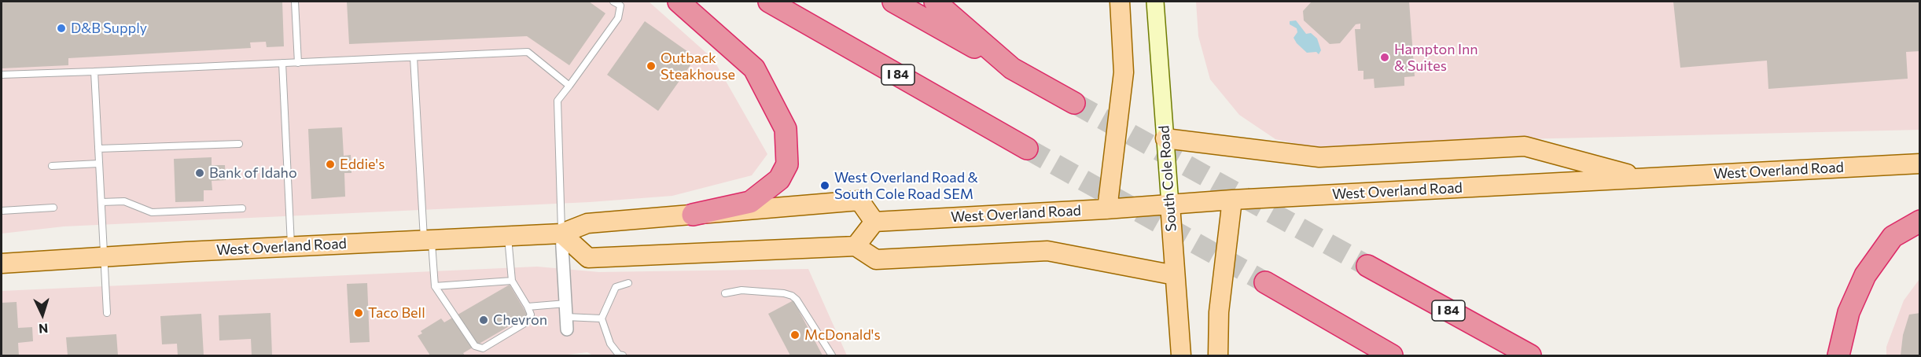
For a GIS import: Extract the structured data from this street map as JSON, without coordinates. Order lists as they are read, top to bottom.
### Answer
{
  "streets": {
    "highway": ["I 84"],
    "main road": ["West Overland Road", "South Cole Road"]
  },
  "crossings": [
    ["West Overland Road", "South Cole Road"]
  ],
  "places": [
    "D&B Supply",
    "Hampton Inn & Suites",
    "Outback Steakhouse",
    "Eddie's",
    "Bank of Idaho",
    "West Overland Road & South Cole Road SEM",
    "Taco Bell",
    "Chevron",
    "McDonald's"
  ],
  "north": "bottom"
}
